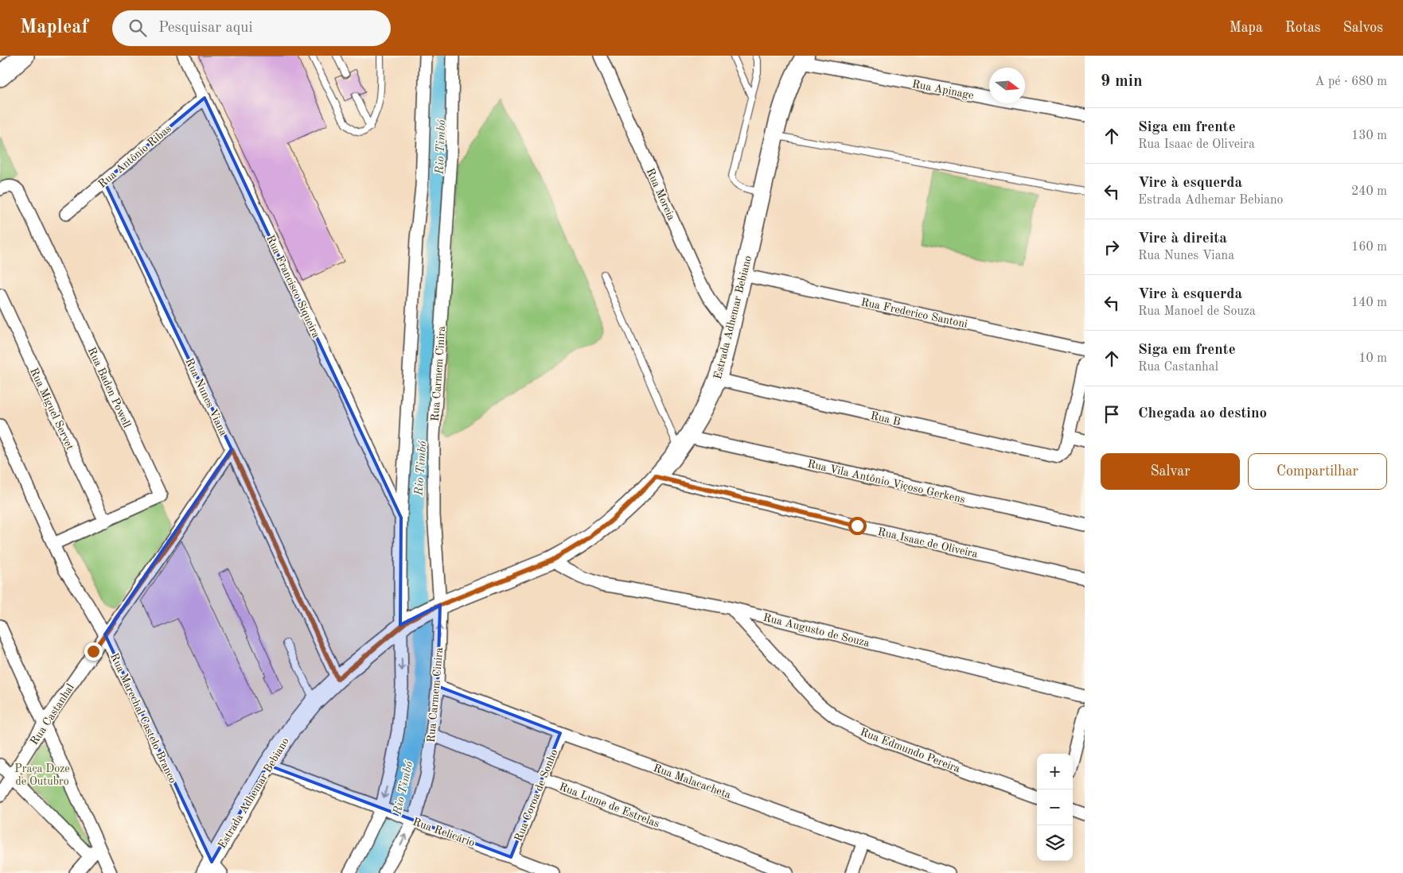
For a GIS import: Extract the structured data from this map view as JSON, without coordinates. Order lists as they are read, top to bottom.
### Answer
{
  "streets": {
    "main road": ["Estrada Adhemar Bebiano"],
    "street": [
      "Rua Apinage",
      "Rua Antônio Ribas",
      "Rua Moreia",
      "Rua Francisco Siqueira",
      "Rua Frederico Santoni",
      "Rua Carmem Cinira",
      "Rua Baden Powell",
      "Rua Nunes Viana",
      "Rua Miguel Servet",
      "Rua B",
      "Rua Vila Antônio Viçoso Gerkens",
      "Rua Isaac de Oliveira",
      "Rua Augusto de Souza",
      "Rua Castanhal",
      "Rua Marechal Castelo Branco",
      "Rua Edmundo Pereira",
      "Rua Malacacheta",
      "Rua Coroa de Sonho",
      "Rua Lume de Estrelas",
      "Rua Relicário"
    ]
  },
  "crossings": [
    ["Rua Apinage", "Estrada Adhemar Bebiano"],
    ["Rua Antônio Ribas", "Rua Francisco Siqueira"],
    ["Rua Antônio Ribas", "Rua Nunes Viana"],
    ["Rua Moreia", "Estrada Adhemar Bebiano"],
    ["Rua Frederico Santoni", "Estrada Adhemar Bebiano"],
    ["Estrada Adhemar Bebiano", "Rua Carmem Cinira"],
    ["Estrada Adhemar Bebiano", "Rua Nunes Viana"],
    ["Estrada Adhemar Bebiano", "Rua B"],
    ["Estrada Adhemar Bebiano", "Rua Vila Antônio Viçoso Gerkens"],
    ["Estrada Adhemar Bebiano", "Rua Isaac de Oliveira"],
    ["Estrada Adhemar Bebiano", "Rua Augusto de Souza"],
    ["Estrada Adhemar Bebiano", "Rua Marechal Castelo Branco"],
    ["Estrada Adhemar Bebiano", "Rua Relicário"],
    ["Rua Carmem Cinira", "Rua Malacacheta"],
    ["Rua Carmem Cinira", "Rua Lume de Estrelas"],
    ["Rua Carmem Cinira", "Rua Relicário"],
    ["Rua Baden Powell", "Rua Miguel Servet"],
    ["Rua Baden Powell", "Rua Marechal Castelo Branco"],
    ["Rua Nunes Viana", "Rua Castanhal"],
    ["Rua Augusto de Souza", "Rua Edmundo Pereira"],
    ["Rua Castanhal", "Rua Marechal Castelo Branco"],
    ["Rua Malacacheta", "Rua Coroa de Sonho"],
    ["Rua Coroa de Sonho", "Rua Lume de Estrelas"],
    ["Rua Coroa de Sonho", "Rua Relicário"]
  ],
  "water": ["Rio Timbó"],
  "parks": ["Praça Doze de Outubro"],
  "north": "right",
  "page": {
    "header": "Mapleaf",
    "search": "Pesquisar aqui",
    "nav": ["Mapa", "Rotas", "Salvos"],
    "heading": ["9 min", "A pé · 680 m"],
    "list": [
      ["Siga em frente", "Rua Isaac de Oliveira", "130 m"],
      ["Vire à esquerda", "Estrada Adhemar Bebiano", "240 m"],
      ["Vire à direita", "Rua Nunes Viana", "160 m"],
      ["Vire à esquerda", "Rua Manoel de Souza", "140 m"],
      ["Siga em frente", "Rua Castanhal", "10 m"],
      "Chegada ao destino"
    ],
    "buttons": ["Salvar", "Compartilhar"],
    "map_buttons": ["+", "−"]
  }
}
